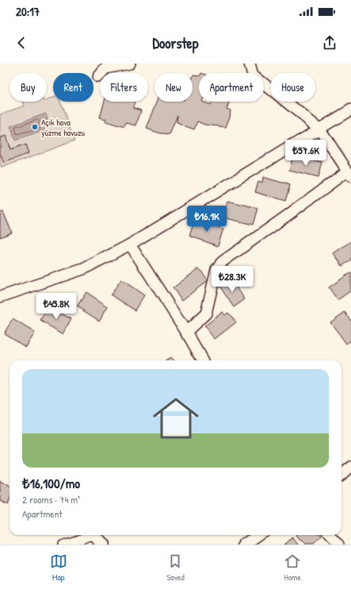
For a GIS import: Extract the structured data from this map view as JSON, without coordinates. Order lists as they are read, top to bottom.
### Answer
{
  "places": ["Açık hava yüzme havuzu"],
  "page": {
    "status": "20:17",
    "header": "Doorstep",
    "chip": [
      "Buy",
      "Rent",
      "Filters",
      "New",
      "Apartment",
      "House"
    ],
    "price": [
      "₺57.6K",
      "₺16.1K",
      "₺28.3K",
      "₺45.8K"
    ],
    "list": [
      {
        "name": "₺16,100/mo",
        "note": "2 rooms · 74 m² · Apartment"
      }
    ],
    "tabs": ["Map", "Saved", "Home"]
  }
}
